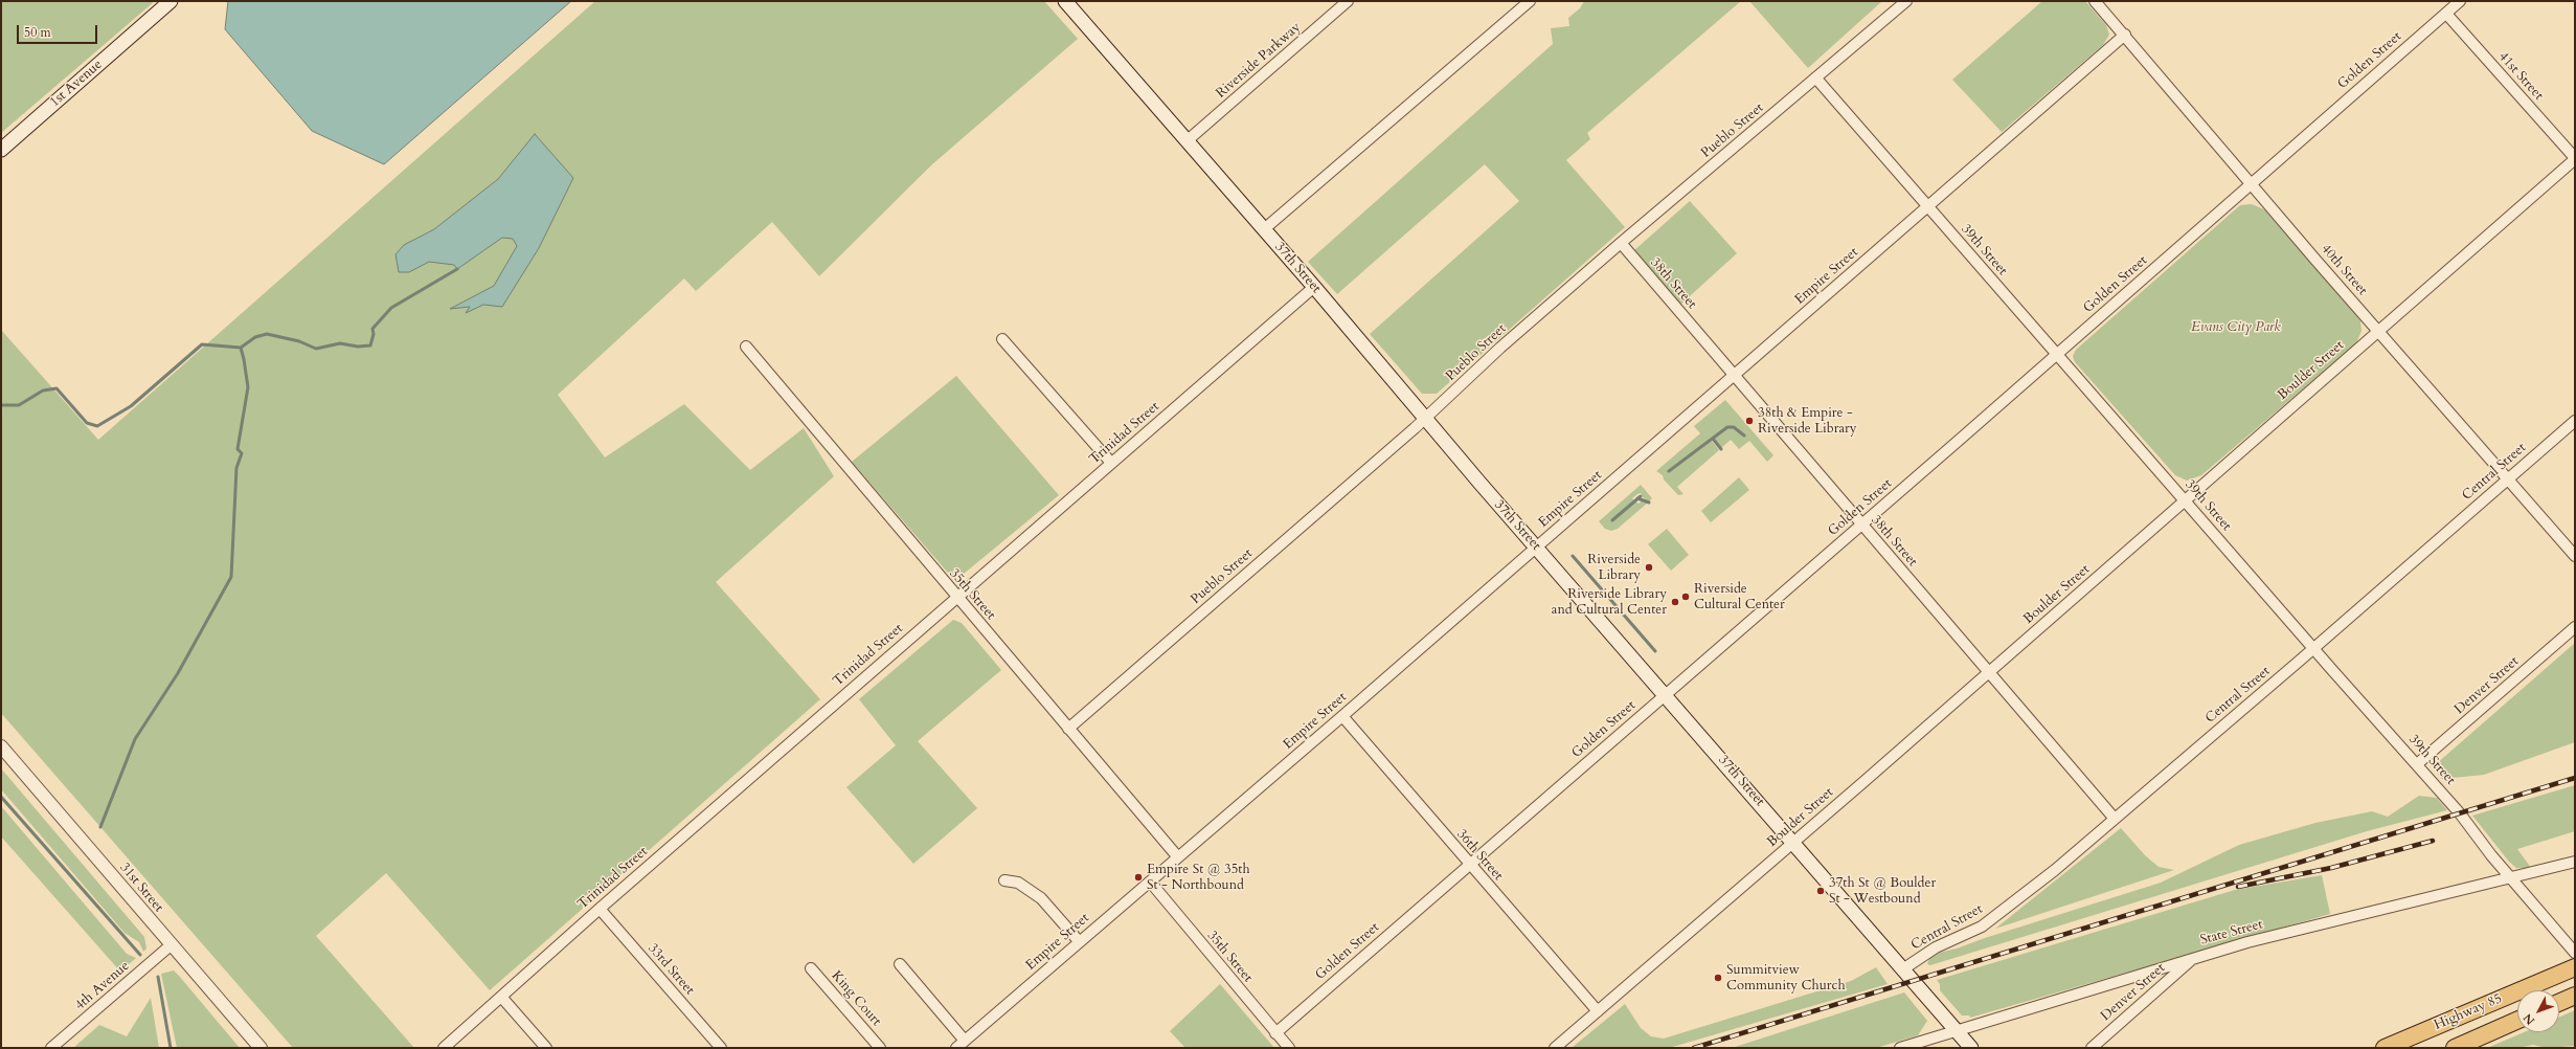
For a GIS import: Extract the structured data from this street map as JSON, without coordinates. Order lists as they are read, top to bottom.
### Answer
{
  "streets": {
    "highway": ["Highway 85"],
    "main road": ["1st Avenue", "37th Street"],
    "street": [
      "Riverside Parkway",
      "Golden Street",
      "41st Street",
      "Pueblo Street",
      "39th Street",
      "40th Street",
      "Empire Street",
      "38th Street",
      "Boulder Street",
      "Trinidad Street",
      "Central Street",
      "35th Street",
      "Denver Street",
      "36th Street",
      "31st Street",
      "State Street",
      "33rd Street",
      "4th Avenue",
      "King Court"
    ]
  },
  "crossings": [
    ["Riverside Parkway", "37th Street"],
    ["Golden Street", "41st Street"],
    ["Golden Street", "39th Street"],
    ["Golden Street", "37th Street"],
    ["Golden Street", "40th Street"],
    ["Golden Street", "38th Street"],
    ["Golden Street", "35th Street"],
    ["Golden Street", "36th Street"],
    ["41st Street", "Boulder Street"],
    ["Pueblo Street", "39th Street"],
    ["Pueblo Street", "37th Street"],
    ["Pueblo Street", "38th Street"],
    ["Pueblo Street", "35th Street"],
    ["39th Street", "Empire Street"],
    ["39th Street", "Boulder Street"],
    ["39th Street", "Central Street"],
    ["39th Street", "Denver Street"],
    ["39th Street", "State Street"],
    ["37th Street", "Empire Street"],
    ["37th Street", "Boulder Street"],
    ["37th Street", "Trinidad Street"],
    ["37th Street", "Central Street"],
    ["37th Street", "State Street"],
    ["40th Street", "Empire Street"],
    ["40th Street", "Boulder Street"],
    ["40th Street", "Central Street"],
    ["Empire Street", "38th Street"],
    ["Empire Street", "35th Street"],
    ["Empire Street", "36th Street"],
    ["38th Street", "Boulder Street"],
    ["38th Street", "Central Street"],
    ["Boulder Street", "36th Street"],
    ["Trinidad Street", "35th Street"],
    ["Trinidad Street", "33rd Street"],
    ["Denver Street", "State Street"],
    ["31st Street", "4th Avenue"]
  ],
  "parks": ["Evans City Park"],
  "places": [
    "38th & Empire - Riverside Library",
    "Riverside Library",
    "Riverside Cultural Center",
    "Riverside Library and Cultural Center",
    "Empire St @ 35th St - Northbound",
    "37th St @ Boulder St - Westbound",
    "Summitview Community Church"
  ],
  "scale_bar": "50 m",
  "north": "bottom left"
}
